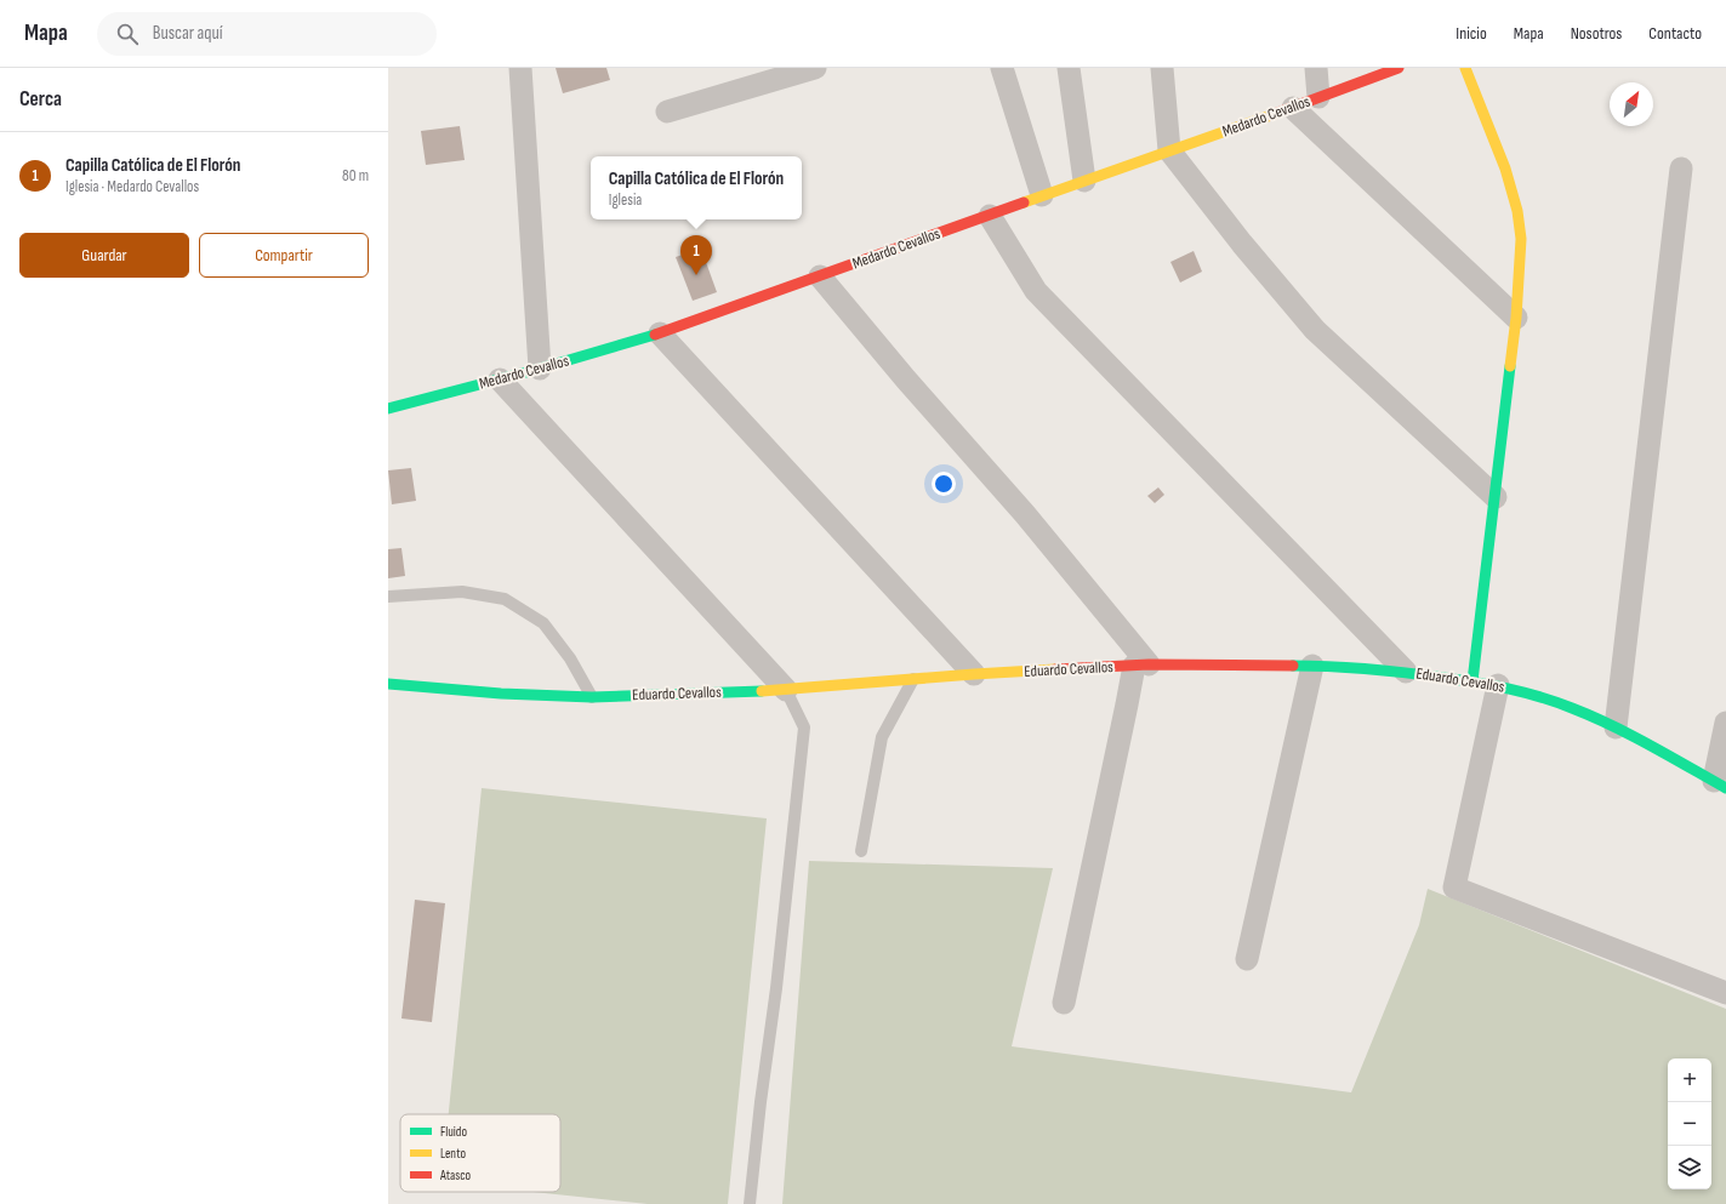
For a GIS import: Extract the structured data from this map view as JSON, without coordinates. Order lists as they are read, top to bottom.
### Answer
{
  "streets": {
    "street": ["Medardo Cevallos", "Eduardo Cevallos"]
  },
  "legend": ["Fluido", "Lento", "Atasco"],
  "north": "top right",
  "page": {
    "header": "Mapa",
    "search": "Buscar aquí",
    "nav": [
      "Inicio",
      "Mapa",
      "Nosotros",
      "Contacto"
    ],
    "heading": "Cerca",
    "list": [
      {
        "mark": "1",
        "name": "Capilla Católica de El Florón",
        "note": "Iglesia · Medardo Cevallos",
        "value": "80 m"
      }
    ],
    "popup": ["Capilla Católica de El Florón", "Iglesia"],
    "buttons": ["Guardar", "Compartir"],
    "pins": "1",
    "map_buttons": ["+", "−"]
  }
}
